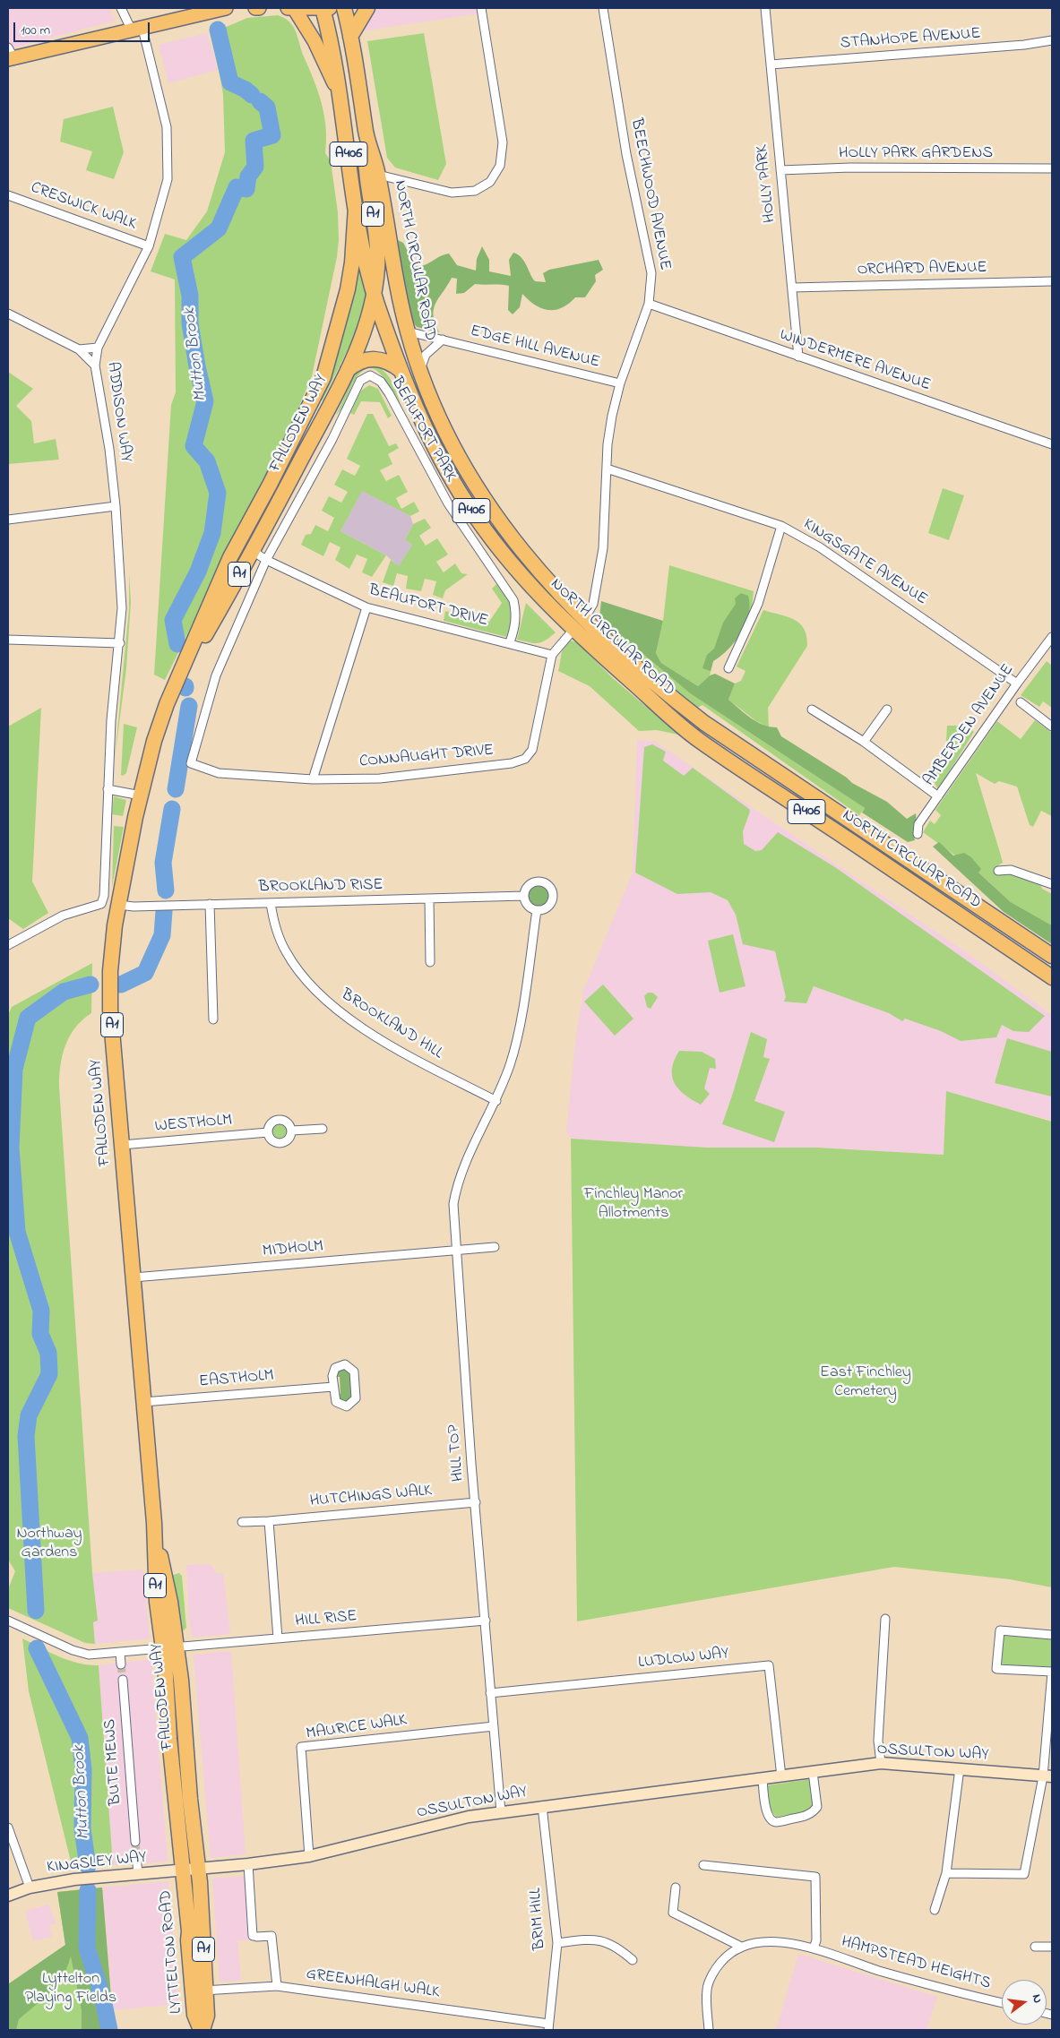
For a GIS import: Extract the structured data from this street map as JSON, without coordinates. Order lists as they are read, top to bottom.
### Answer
{
  "streets": {
    "highway": [
      "A406",
      "A1",
      "NORTH CIRCULAR ROAD",
      "FALLODEN WAY",
      "LYTTELTON ROAD"
    ],
    "street": [
      "STANHOPE AVENUE",
      "HOLLY PARK GARDENS",
      "HOLLY PARK",
      "BEECHWOOD AVENUE",
      "CRESWICK WALK",
      "ORCHARD AVENUE",
      "EDGE HILL AVENUE",
      "WINDERMERE AVENUE",
      "ADDISON WAY",
      "BEAUFORT PARK",
      "KINGSGATE AVENUE",
      "BEAUFORT DRIVE",
      "AMBERDEN AVENUE",
      "CONNAUGHT DRIVE",
      "BROOKLAND RISE",
      "BROOKLAND HILL",
      "WESTHOLM",
      "MIDHOLM",
      "EASTHOLM",
      "HILL TOP",
      "HUTCHINGS WALK",
      "HILL RISE",
      "LUDLOW WAY",
      "MAURICE WALK",
      "OSSULTON WAY",
      "BUTE MEWS",
      "KINGSLEY WAY",
      "BRIM HILL",
      "HAMPSTEAD HEIGHTS",
      "GREENHALGH WALK"
    ]
  },
  "crossings": [
    ["STANHOPE AVENUE", "HOLLY PARK"],
    ["A406", "NORTH CIRCULAR ROAD"],
    ["HOLLY PARK GARDENS", "HOLLY PARK"],
    ["HOLLY PARK", "ORCHARD AVENUE"],
    ["HOLLY PARK", "WINDERMERE AVENUE"],
    ["BEECHWOOD AVENUE", "NORTH CIRCULAR ROAD"],
    ["BEECHWOOD AVENUE", "EDGE HILL AVENUE"],
    ["BEECHWOOD AVENUE", "WINDERMERE AVENUE"],
    ["BEECHWOOD AVENUE", "KINGSGATE AVENUE"],
    ["CRESWICK WALK", "ADDISON WAY"],
    ["NORTH CIRCULAR ROAD", "EDGE HILL AVENUE"],
    ["NORTH CIRCULAR ROAD", "FALLODEN WAY"],
    ["NORTH CIRCULAR ROAD", "CONNAUGHT DRIVE"],
    ["FALLODEN WAY", "BEAUFORT DRIVE"],
    ["FALLODEN WAY", "BROOKLAND RISE"],
    ["FALLODEN WAY", "WESTHOLM"],
    ["FALLODEN WAY", "MIDHOLM"],
    ["FALLODEN WAY", "EASTHOLM"],
    ["FALLODEN WAY", "HILL RISE"],
    ["FALLODEN WAY", "OSSULTON WAY"],
    ["FALLODEN WAY", "KINGSLEY WAY"],
    ["FALLODEN WAY", "LYTTELTON ROAD"],
    ["BEAUFORT PARK", "BEAUFORT DRIVE"],
    ["BEAUFORT PARK", "CONNAUGHT DRIVE"],
    ["KINGSGATE AVENUE", "AMBERDEN AVENUE"],
    ["BEAUFORT DRIVE", "CONNAUGHT DRIVE"],
    ["BROOKLAND RISE", "BROOKLAND HILL"],
    ["BROOKLAND HILL", "HILL TOP"],
    ["MIDHOLM", "HILL TOP"],
    ["HILL TOP", "HUTCHINGS WALK"],
    ["HILL TOP", "HILL RISE"],
    ["HILL TOP", "LUDLOW WAY"],
    ["HILL TOP", "MAURICE WALK"],
    ["HILL TOP", "OSSULTON WAY"],
    ["LUDLOW WAY", "OSSULTON WAY"],
    ["MAURICE WALK", "OSSULTON WAY"],
    ["OSSULTON WAY", "KINGSLEY WAY"],
    ["OSSULTON WAY", "BRIM HILL"],
    ["OSSULTON WAY", "LYTTELTON ROAD"],
    ["KINGSLEY WAY", "LYTTELTON ROAD"],
    ["BRIM HILL", "GREENHALGH WALK"],
    ["LYTTELTON ROAD", "GREENHALGH WALK"]
  ],
  "water": ["Mutton Brook"],
  "parks": [
    "Finchley Manor Allotments",
    "East Finchley Cemetery",
    "Northway Gardens",
    "Lyttelton Playing Fields"
  ],
  "scale_bar": "100 m",
  "north": "right"
}
